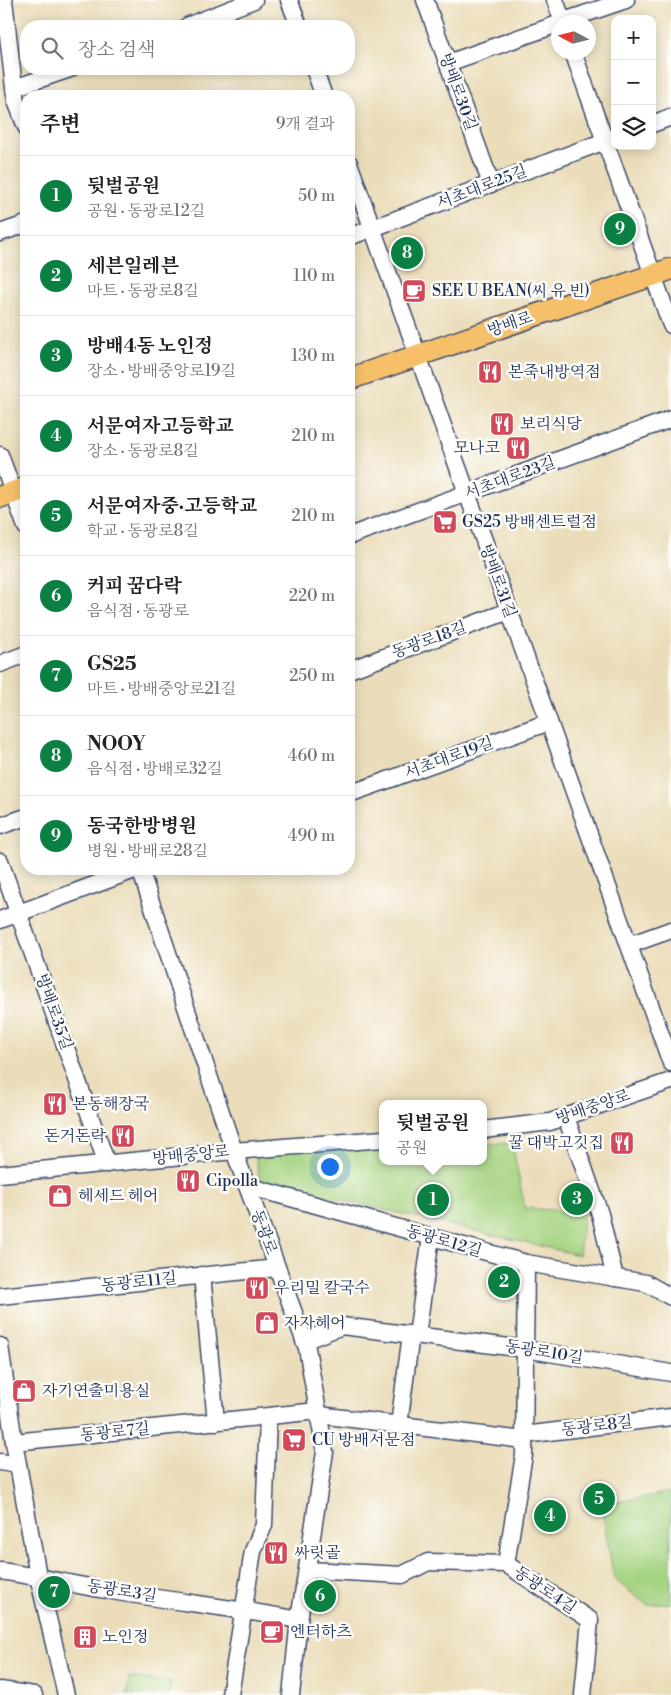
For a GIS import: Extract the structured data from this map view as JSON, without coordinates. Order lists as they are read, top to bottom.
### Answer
{
  "streets": {
    "main road": ["방배로"],
    "street": [
      "방배로30길",
      "서초대로25길",
      "서초대로23길",
      "방배로31길",
      "동광로18길",
      "서초대로19길",
      "방배로35길",
      "방배중앙로",
      "동광로",
      "동광로12길",
      "동광로11길",
      "동광로10길",
      "동광로8길",
      "동광로7길",
      "동광로4길",
      "동광로3길"
    ]
  },
  "crossings": [
    ["방배로30길", "서초대로25길"],
    ["서초대로25길", "방배로31길"],
    ["방배로", "방배로31길"],
    ["서초대로23길", "방배로31길"],
    ["방배로31길", "동광로18길"],
    ["방배로31길", "서초대로19길"],
    ["방배로35길", "방배중앙로"],
    ["방배중앙로", "동광로"],
    ["동광로", "동광로12길"],
    ["동광로", "동광로11길"],
    ["동광로", "동광로10길"],
    ["동광로", "동광로8길"],
    ["동광로", "동광로7길"],
    ["동광로", "동광로4길"],
    ["동광로", "동광로3길"],
    ["동광로8길", "동광로7길"]
  ],
  "places": {
    "cafe": ["SEE U BEAN(씨 유 빈)", "엔터하츠"],
    "restaurant": [
      "본죽내방역점",
      "보리식당",
      "모나코",
      "본동해장국",
      "돈거돈락",
      "꿀 대박고깃집",
      "Cipolla",
      "우리밀 칼국수",
      "싸릿골"
    ],
    "supermarket": ["GS25 방배센트럴점", "CU 방배서문점"],
    "shop": ["헤세드 헤어", "자자헤어", "자기연출미용실"],
    "building": ["노인정"]
  },
  "north": "left",
  "page": {
    "map_buttons": ["+", "−"],
    "search": "장소 검색",
    "heading": ["주변", "9개 결과"],
    "list": [
      {
        "mark": "1",
        "name": "뒷벌공원",
        "note": "공원 · 동광로12길",
        "value": "50 m"
      },
      {
        "mark": "2",
        "name": "세븐일레븐",
        "note": "마트 · 동광로8길",
        "value": "110 m"
      },
      {
        "mark": "3",
        "name": "방배4동 노인정",
        "note": "장소 · 방배중앙로19길",
        "value": "130 m"
      },
      {
        "mark": "4",
        "name": "서문여자고등학교",
        "note": "장소 · 동광로8길",
        "value": "210 m"
      },
      {
        "mark": "5",
        "name": "서문여자중·고등학교",
        "note": "학교 · 동광로8길",
        "value": "210 m"
      },
      {
        "mark": "6",
        "name": "커피 꿈다락",
        "note": "음식점 · 동광로",
        "value": "220 m"
      },
      {
        "mark": "7",
        "name": "GS25",
        "note": "마트 · 방배중앙로21길",
        "value": "250 m"
      },
      {
        "mark": "8",
        "name": "NOOY",
        "note": "음식점 · 방배로32길",
        "value": "460 m"
      },
      {
        "mark": "9",
        "name": "동국한방병원",
        "note": "병원 · 방배로28길",
        "value": "490 m"
      }
    ],
    "pins": [
      "9",
      "8",
      "3",
      "1",
      "2",
      "5",
      "4",
      "7",
      "6"
    ],
    "popup": ["뒷벌공원", "공원"]
  }
}
